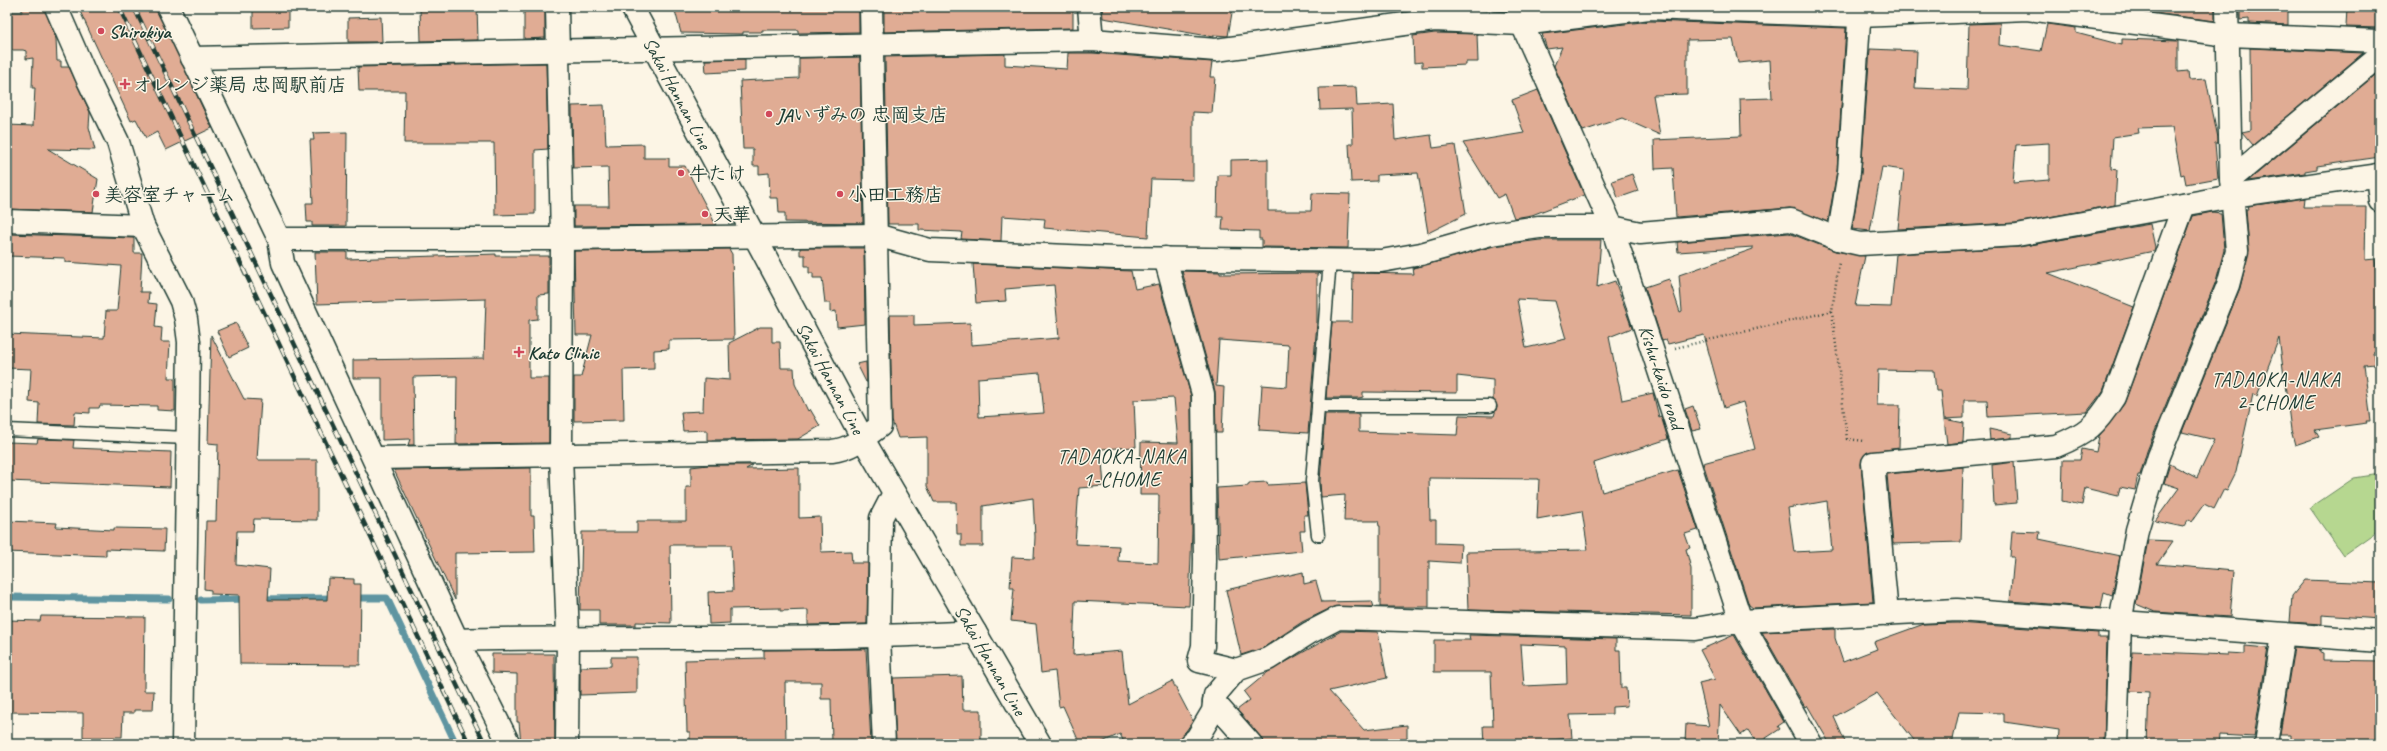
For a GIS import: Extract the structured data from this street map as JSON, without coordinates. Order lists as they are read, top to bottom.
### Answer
{
  "streets": {
    "street": ["Sakai Hannan Line", "Kishu-kaido road"]
  },
  "districts": ["TADAOKA-NAKA 2-CHOME", "TADAOKA-NAKA 1-CHOME"],
  "places": {
    "other": [
      "Shirokiya",
      "JAいずみの 忠岡支店",
      "牛たけ",
      "美容室チャーム",
      "小田工務店",
      "天華"
    ],
    "health": ["オレンジ薬局 忠岡駅前店", "Kato Clinic"]
  }
}
